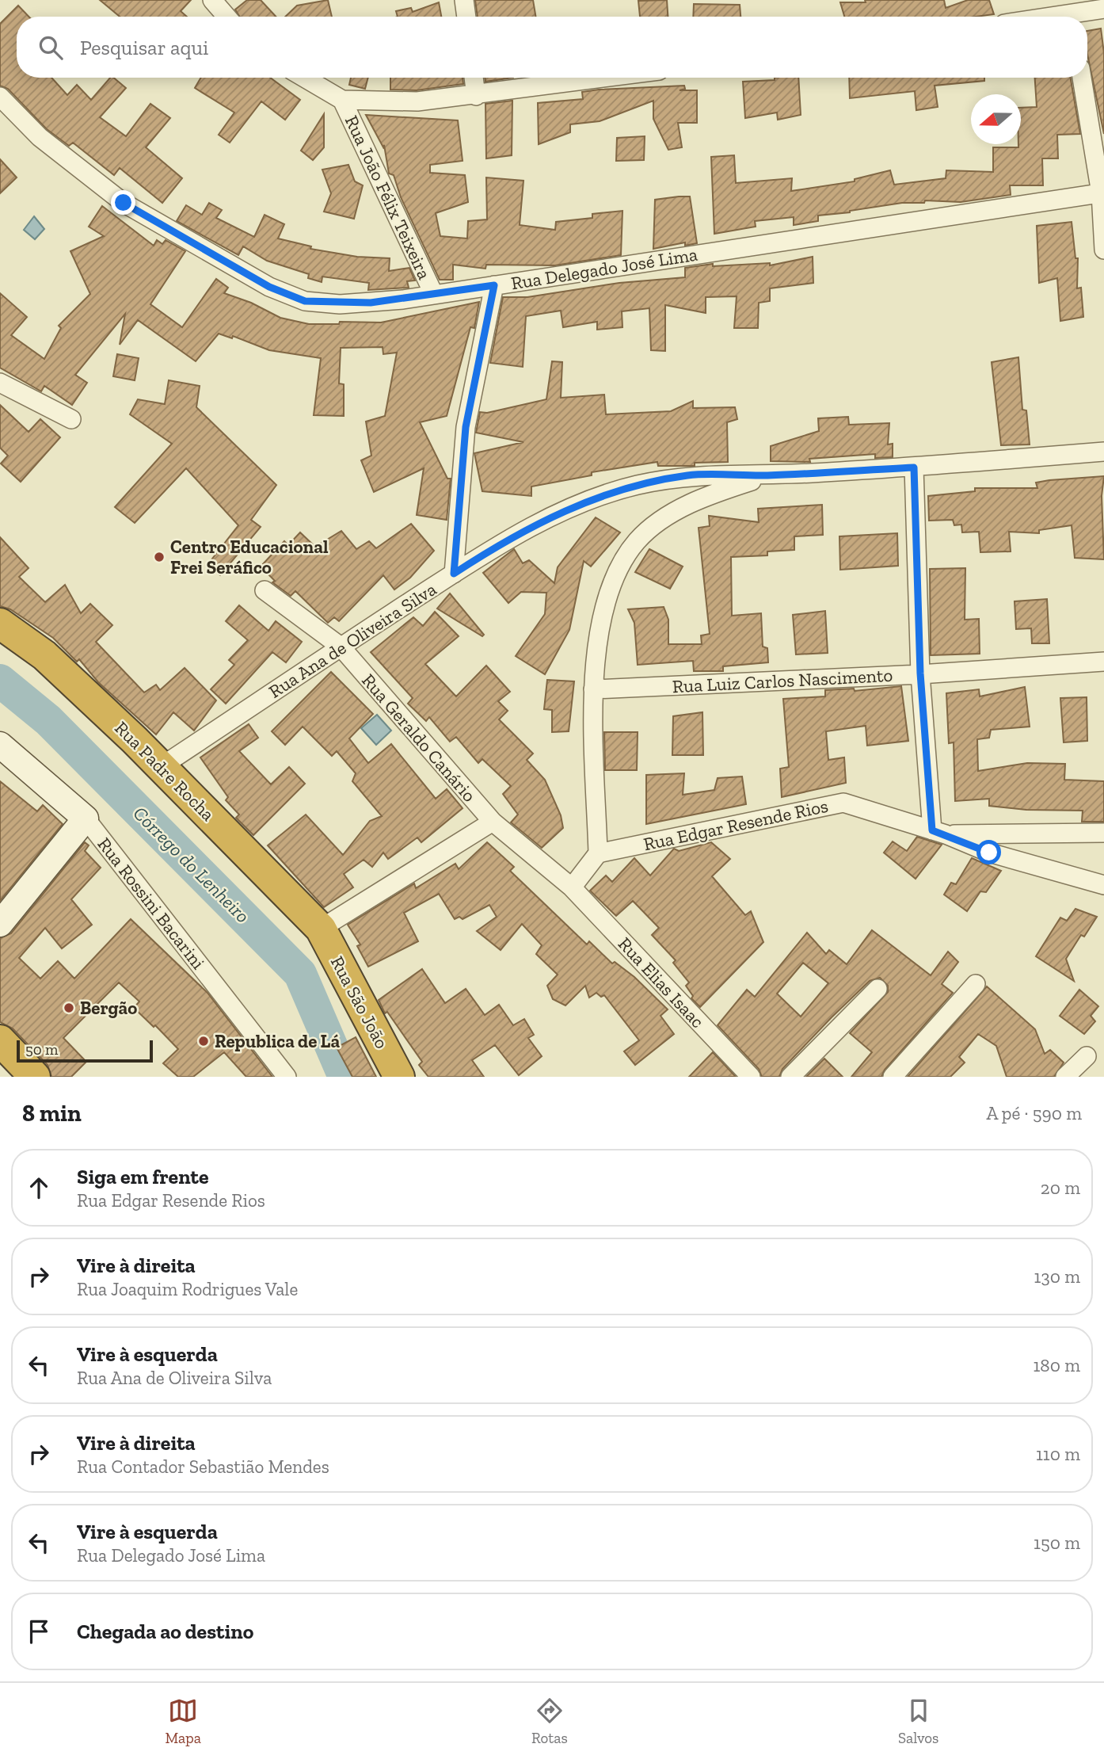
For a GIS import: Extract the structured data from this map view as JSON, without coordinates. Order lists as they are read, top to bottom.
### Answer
{
  "streets": {
    "highway": ["Rua Padre Rocha", "Rua São João"],
    "main road": ["Rua Rossini Bacarini"],
    "street": [
      "Rua João Félix Teixeira",
      "Rua Delegado José Lima",
      "Rua Ana de Oliveira Silva",
      "Rua Luiz Carlos Nascimento",
      "Rua Geraldo Canário",
      "Rua Edgar Resende Rios",
      "Rua Elias Isaac"
    ]
  },
  "crossings": [
    ["Rua João Félix Teixeira", "Rua Delegado José Lima"],
    ["Rua Ana de Oliveira Silva", "Rua Geraldo Canário"],
    ["Rua Ana de Oliveira Silva", "Rua Padre Rocha"],
    ["Rua Geraldo Canário", "Rua Elias Isaac"],
    ["Rua Padre Rocha", "Rua São João"]
  ],
  "water": ["Córrego do Lenheiro"],
  "places": ["Centro Educacional Frei Seráfico", "Bergão", "Republica de Lá"],
  "scale_bar": "50 m",
  "north": "left",
  "page": {
    "search": "Pesquisar aqui",
    "scale": "50 m",
    "heading": ["8 min", "A pé · 590 m"],
    "list": [
      ["Siga em frente", "Rua Edgar Resende Rios", "20 m"],
      ["Vire à direita", "Rua Joaquim Rodrigues Vale", "130 m"],
      ["Vire à esquerda", "Rua Ana de Oliveira Silva", "180 m"],
      ["Vire à direita", "Rua Contador Sebastião Mendes", "110 m"],
      ["Vire à esquerda", "Rua Delegado José Lima", "150 m"],
      "Chegada ao destino"
    ],
    "nav": ["Mapa", "Rotas", "Salvos"]
  }
}
